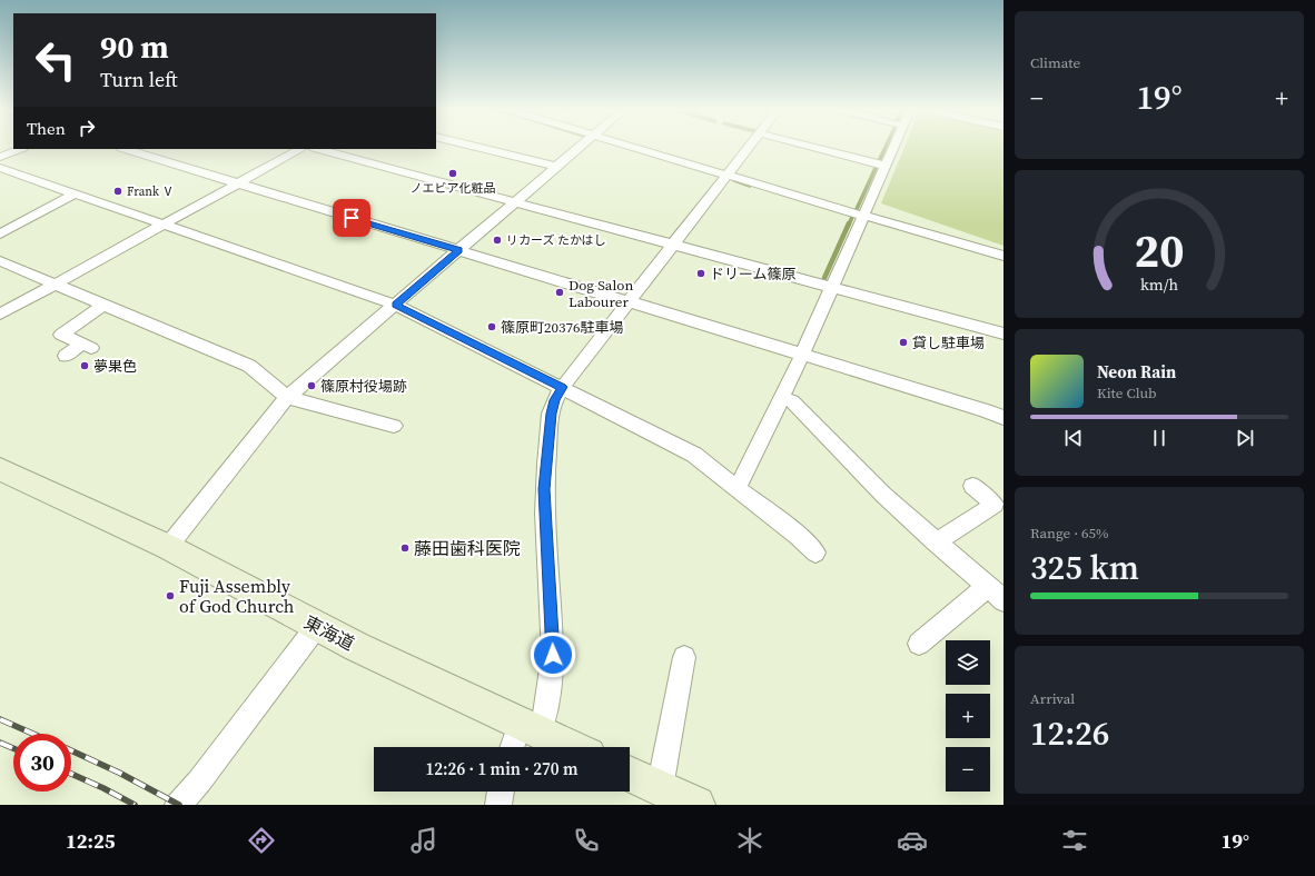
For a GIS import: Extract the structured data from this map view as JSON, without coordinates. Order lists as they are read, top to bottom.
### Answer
{
  "streets": {
    "main road": ["東海道"]
  },
  "places": [
    "ノエビア化粧品",
    "Frank Ⅴ",
    "リカーズ たかはし",
    "ドリーム篠原",
    "Dog Salon Labourer",
    "篠原町20376駐車場",
    "貸し駐車場",
    "夢果色",
    "篠原村役場跡",
    "藤田歯科医院",
    "Fuji Assembly of God Church"
  ],
  "page": {
    "tile": [
      "Climate",
      ["Range · 65%", "325 km"],
      ["Arrival", "12:26"]
    ],
    "turn": ["90 m", "Turn left"],
    "heat": ["−", "19°", "+"],
    "then": "Then",
    "song": ["Neon Rain", "Kite Club"],
    "map_buttons": ["+", "−"],
    "limit": "30",
    "trip": "12:26 · 1 min · 270 m",
    "tabs": ["12:25", "19°"],
    "gauge": ["20", "km/h"]
  }
}
